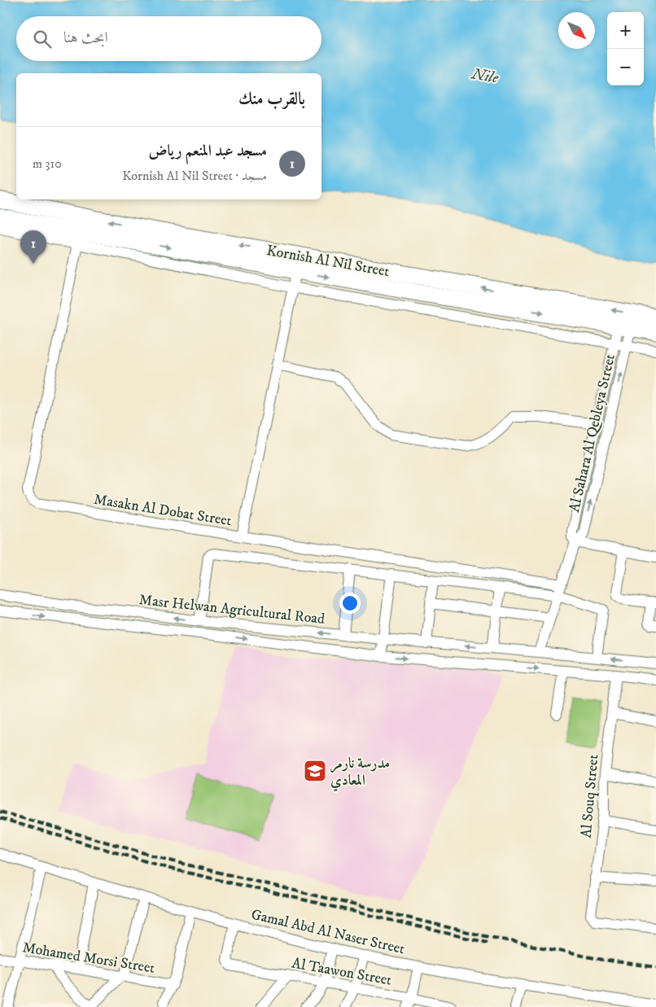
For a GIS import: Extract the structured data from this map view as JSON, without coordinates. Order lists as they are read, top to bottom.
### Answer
{
  "streets": {
    "highway": ["Kornish Al Nil Street"],
    "street": [
      "Al Sahara Al Qebleya Street",
      "Masakn Al Dobat Street",
      "Masr Helwan Agricultural Road",
      "Al Souq Street",
      "Gamal Abd Al Naser Street",
      "Mohamed Morsi Street",
      "Al Taawon Street"
    ]
  },
  "crossings": [
    ["Kornish Al Nil Street", "Al Sahara Al Qebleya Street"],
    ["Kornish Al Nil Street", "Masakn Al Dobat Street"],
    ["Al Sahara Al Qebleya Street", "Masakn Al Dobat Street"],
    ["Al Sahara Al Qebleya Street", "Masr Helwan Agricultural Road"],
    ["Masr Helwan Agricultural Road", "Al Souq Street"],
    ["Gamal Abd Al Naser Street", "Al Taawon Street"]
  ],
  "water": ["Nile"],
  "places": {
    "school or university": ["مدرسة نارمر المعادي"]
  },
  "north": "bottom right",
  "page": {
    "map_buttons": ["+", "−"],
    "search": "ابحث هنا",
    "heading": "بالقرب منك",
    "list": [
      {
        "mark": "1",
        "name": "مسجد عبد المنعم رياض",
        "note": "مسجد · Kornish Al Nil Street",
        "value": "310 m"
      }
    ],
    "pins": "1"
  }
}
